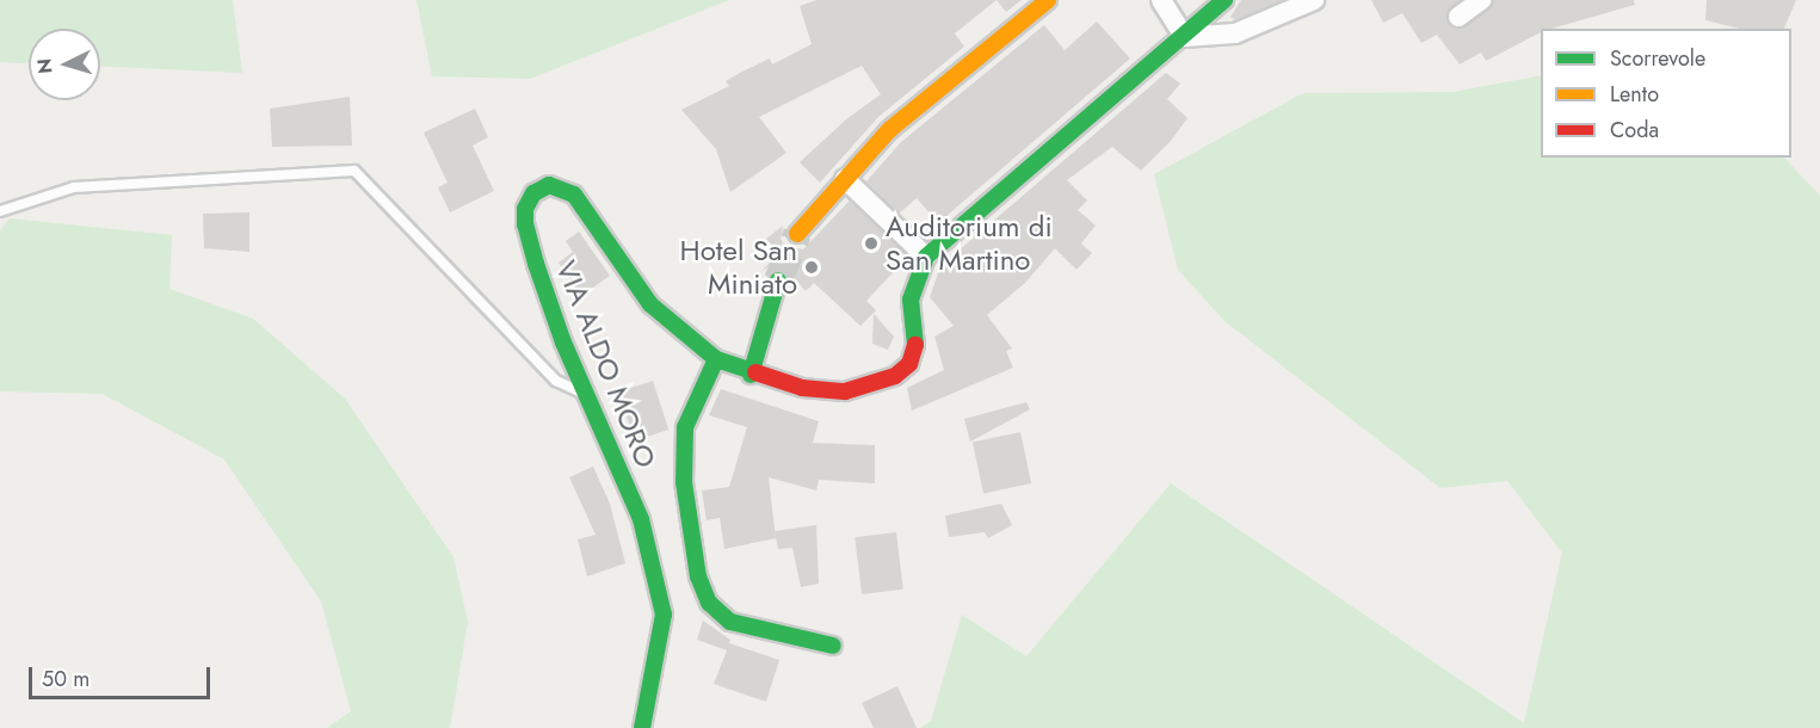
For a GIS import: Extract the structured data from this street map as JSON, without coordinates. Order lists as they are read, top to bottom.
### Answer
{
  "streets": {
    "main road": ["VIA ALDO MORO"]
  },
  "places": ["Auditorium di San Martino", "Hotel San Miniato"],
  "legend": ["Scorrevole", "Lento", "Coda"],
  "scale_bar": "50 m",
  "north": "left"
}
